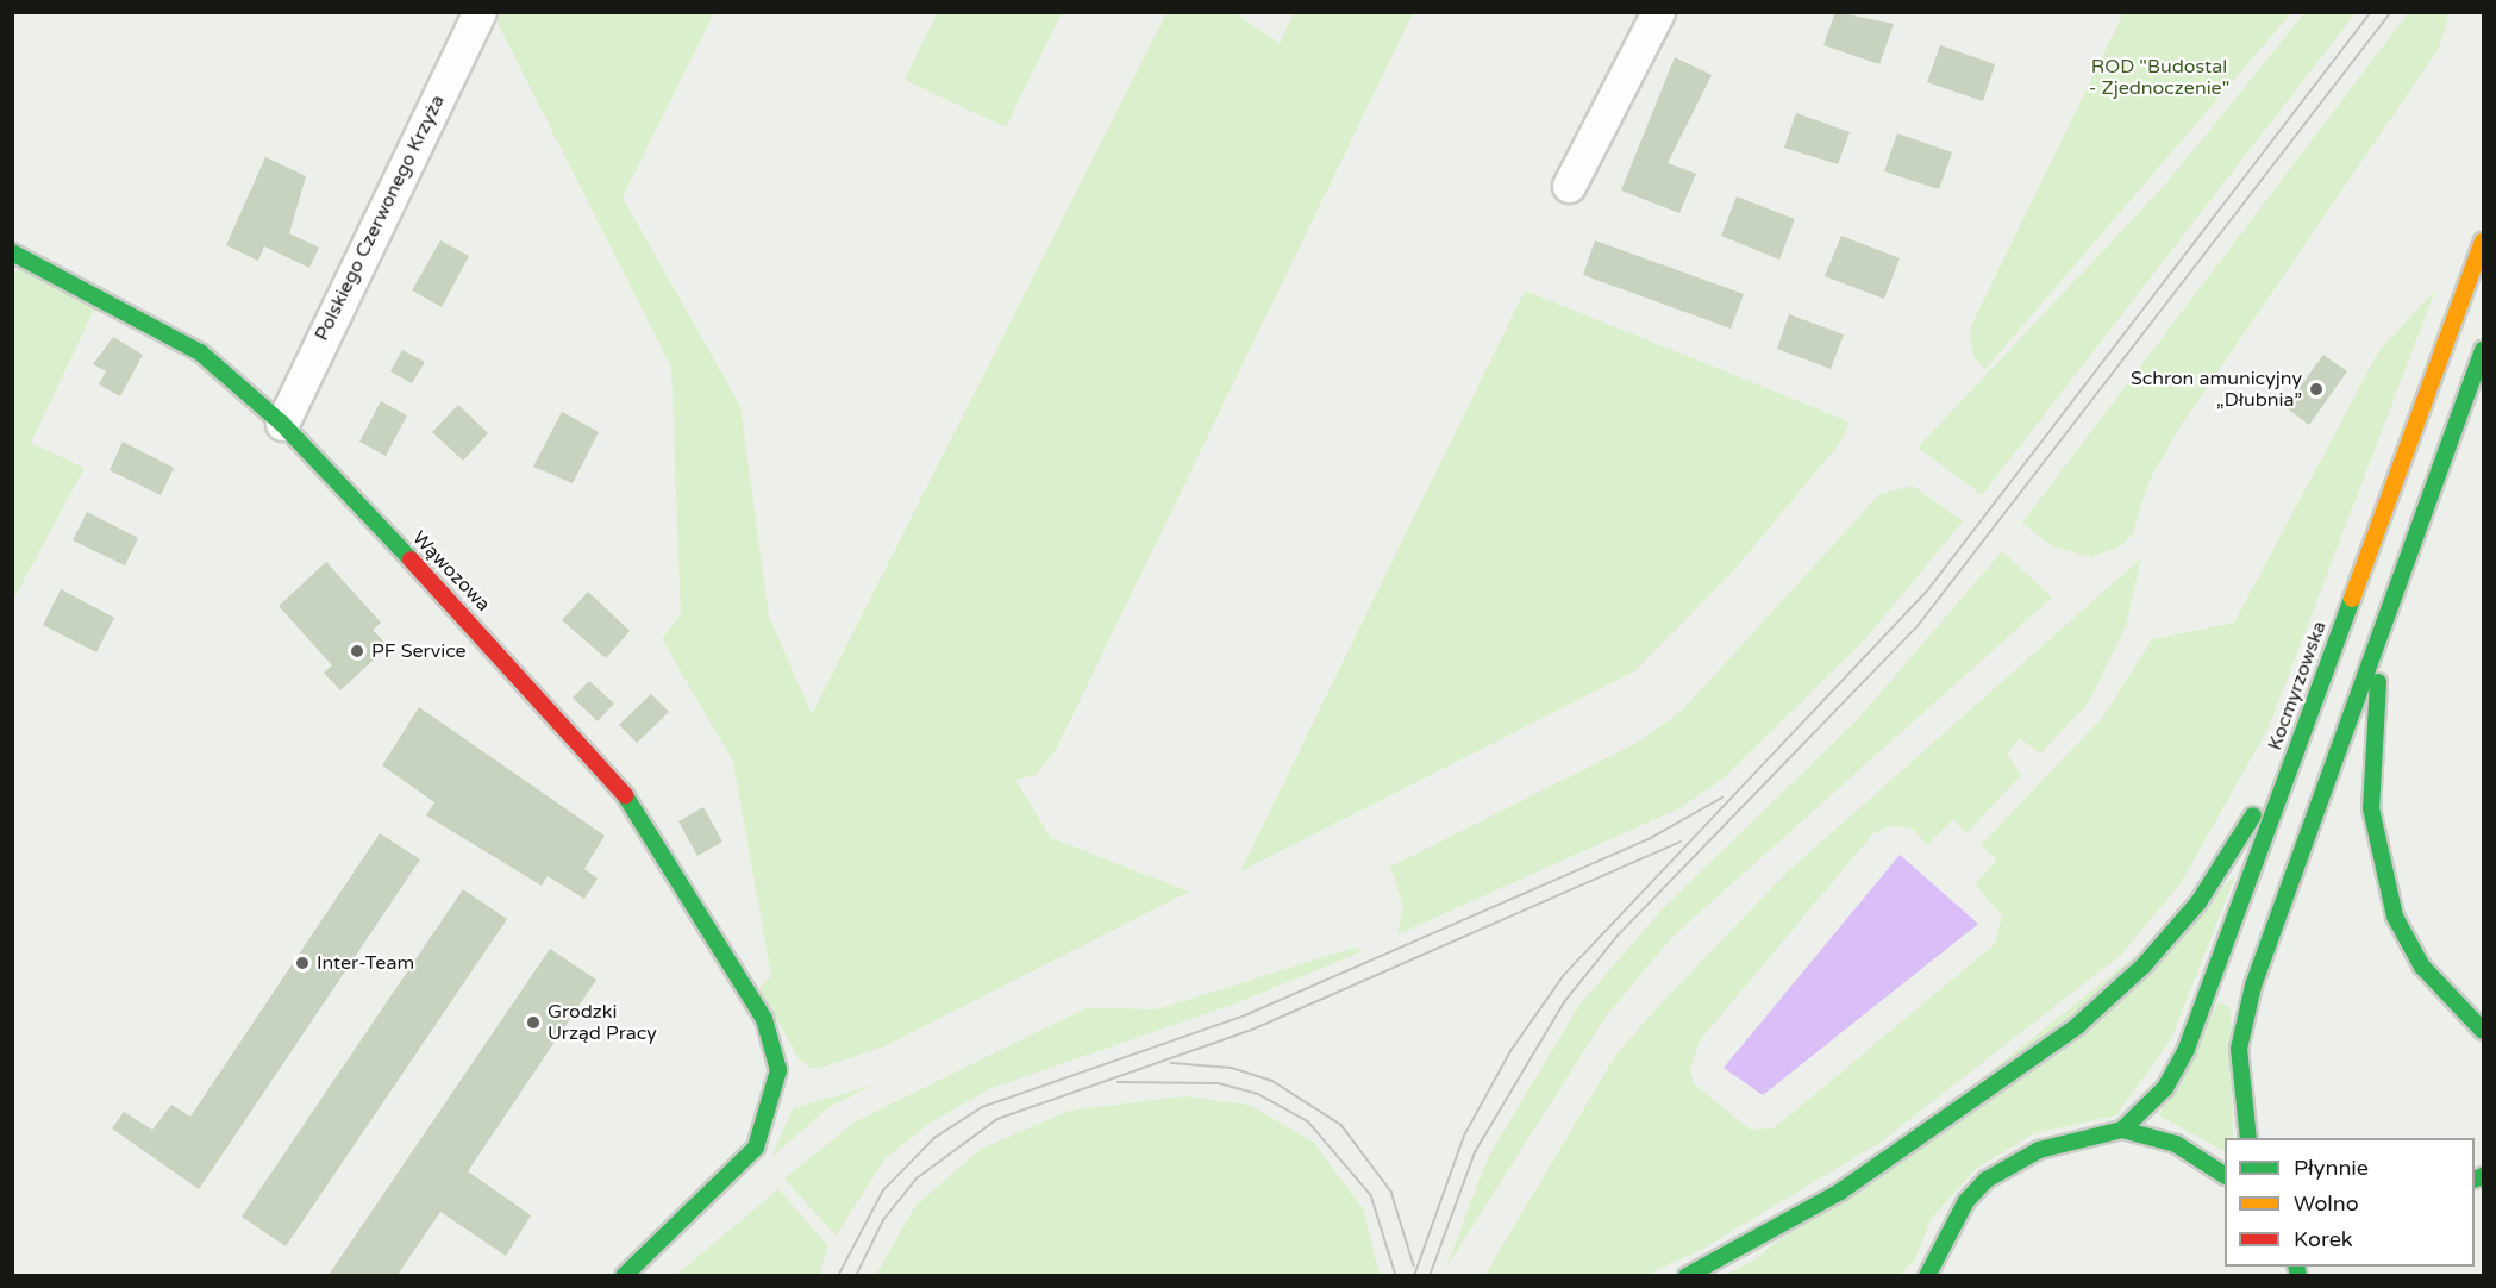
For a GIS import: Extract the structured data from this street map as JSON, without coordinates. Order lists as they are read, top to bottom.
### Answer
{
  "streets": {
    "main road": ["Wąwozowa", "Kocmyrzowska"],
    "street": ["Polskiego Czerwonego Krzyża"]
  },
  "crossings": [
    ["Polskiego Czerwonego Krzyża", "Wąwozowa"]
  ],
  "parks": ["ROD \"Budostal - Zjednoczenie\""],
  "places": [
    "Schron amunicyjny „Dłubnia”",
    "PF Service",
    "Inter-Team",
    "Grodzki Urząd Pracy"
  ],
  "legend": ["Płynnie", "Wolno", "Korek"]
}
